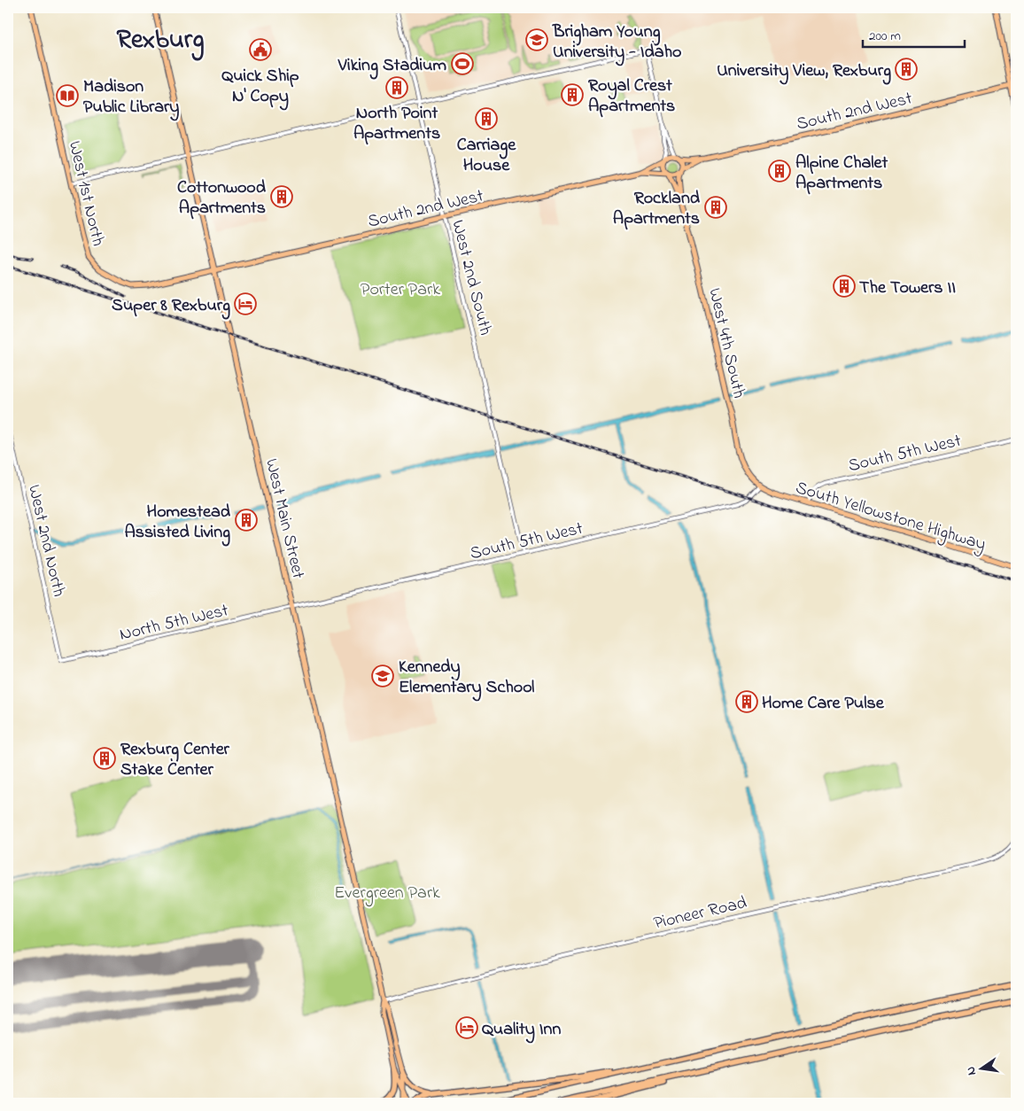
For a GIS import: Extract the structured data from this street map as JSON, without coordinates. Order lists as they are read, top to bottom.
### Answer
{
  "streets": {
    "main road": [
      "South 2nd West",
      "West 1st North",
      "West 4th South",
      "South Yellowstone Highway",
      "West Main Street"
    ],
    "street": [
      "West 2nd South",
      "South 5th West",
      "West 2nd North",
      "North 5th West",
      "Pioneer Road"
    ]
  },
  "crossings": [
    ["South 2nd West", "West 1st North"],
    ["South 2nd West", "West 2nd South"],
    ["South 2nd West", "West 4th South"],
    ["South 2nd West", "West Main Street"],
    ["West 1st North", "West Main Street"],
    ["West 2nd South", "South 5th West"],
    ["West 4th South", "South 5th West"],
    ["West 4th South", "South Yellowstone Highway"],
    ["South 5th West", "South Yellowstone Highway"],
    ["South 5th West", "West Main Street"],
    ["South 5th West", "North 5th West"],
    ["West Main Street", "North 5th West"],
    ["West Main Street", "Pioneer Road"],
    ["West 2nd North", "North 5th West"]
  ],
  "districts": ["Rexburg"],
  "parks": ["Porter Park", "Evergreen Park"],
  "places": {
    "school or university": ["Brigham Young University - Idaho", "Kennedy Elementary School"],
    "public building": ["Quick Ship N' Copy"],
    "sports": ["Viking Stadium"],
    "building": [
      "University View, Rexburg",
      "North Point Apartments",
      "Royal Crest Apartments",
      "Carriage House",
      "Alpine Chalet Apartments",
      "Cottonwood Apartments",
      "Rockland Apartments",
      "The Towers II",
      "Homestead Assisted Living",
      "Home Care Pulse",
      "Rexburg Center Stake Center"
    ],
    "library": ["Madison Public Library"],
    "hotel": ["Super 8 Rexburg", "Quality Inn"]
  },
  "scale_bar": "200 m",
  "north": "left"
}
